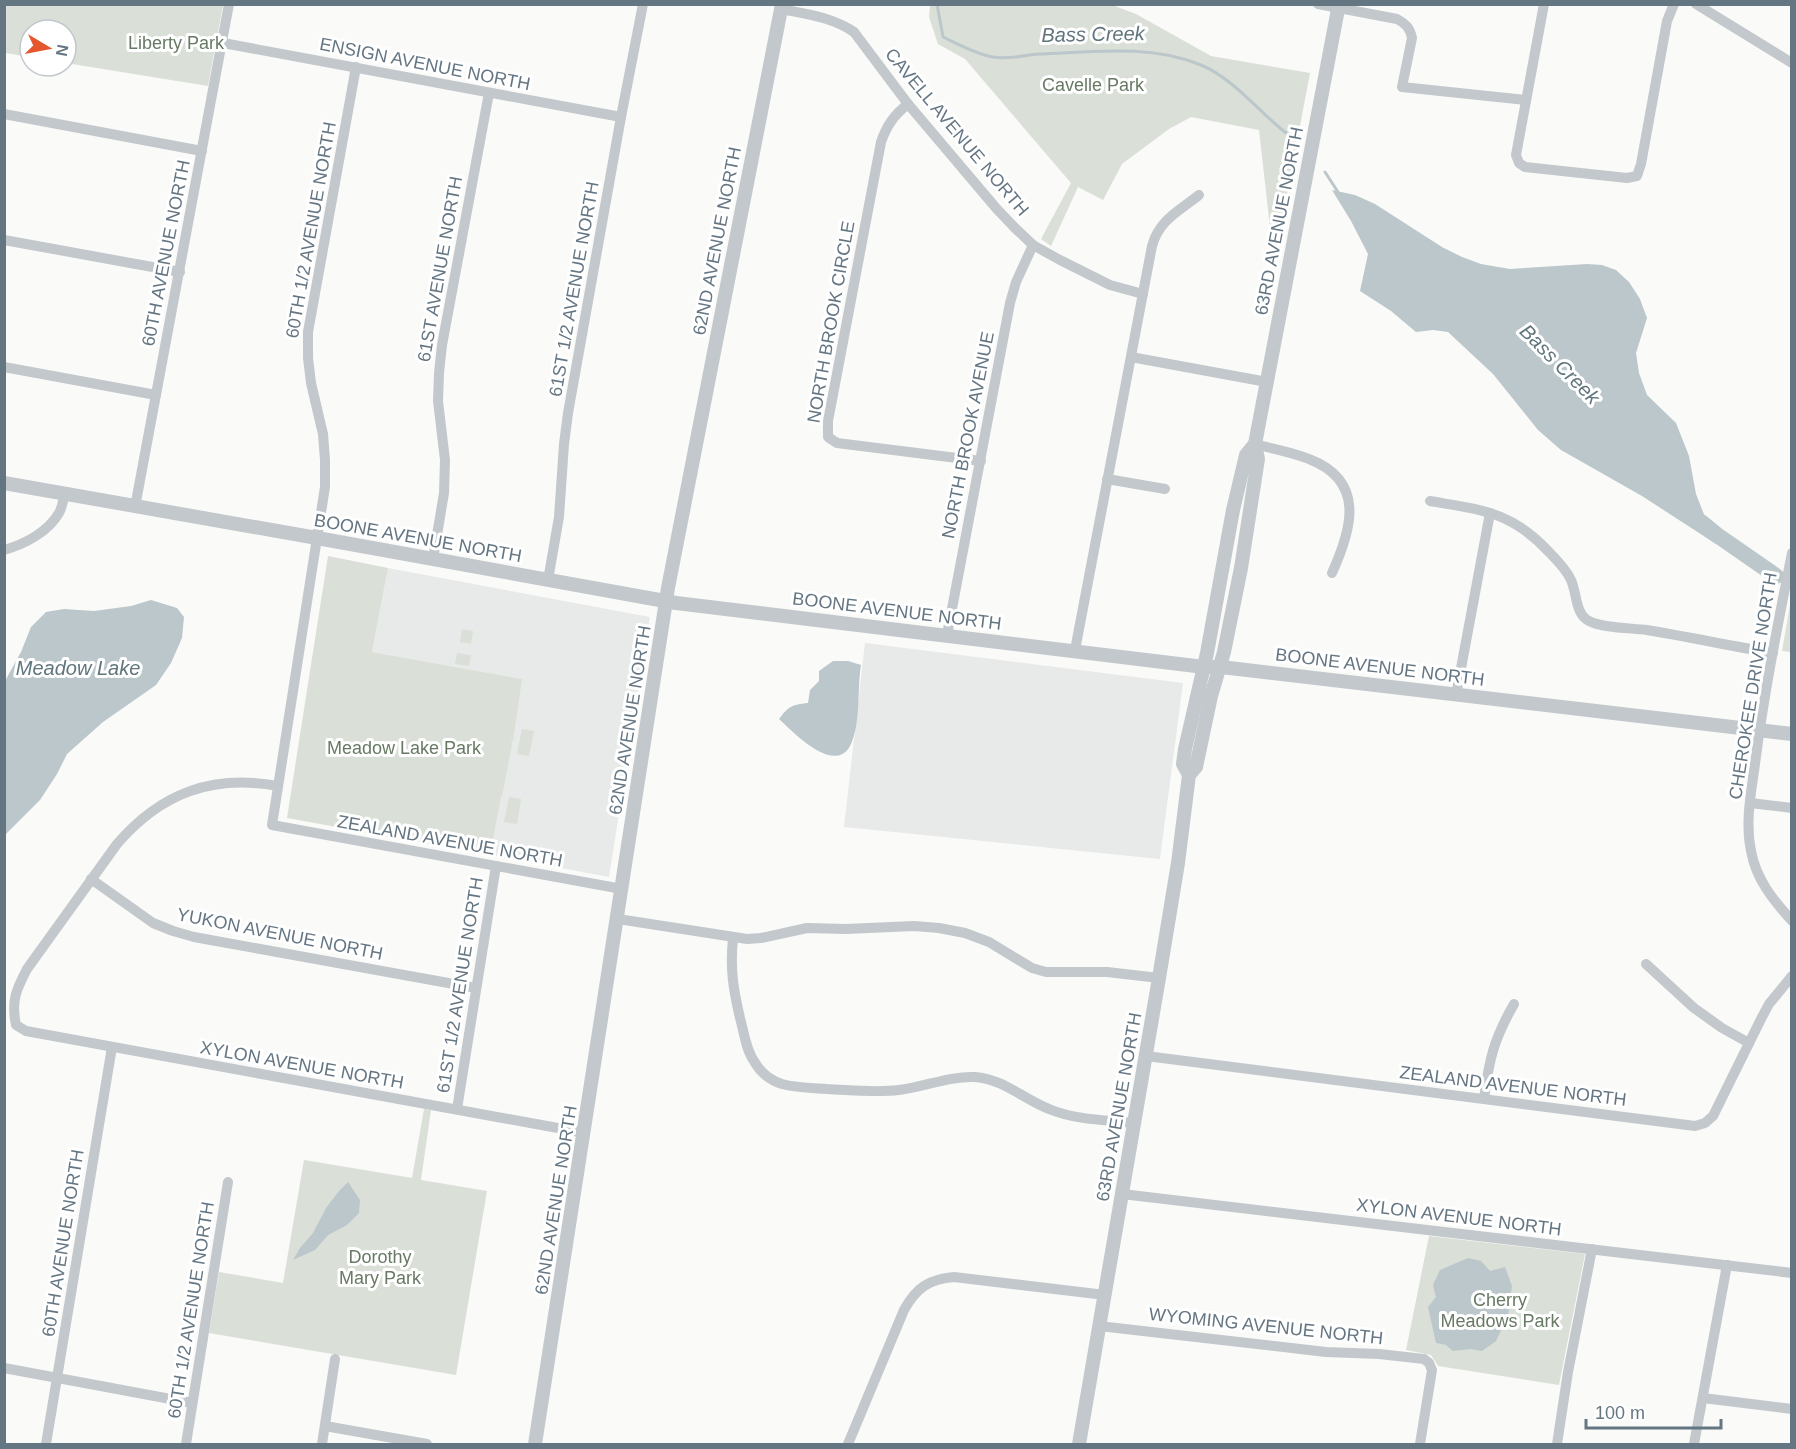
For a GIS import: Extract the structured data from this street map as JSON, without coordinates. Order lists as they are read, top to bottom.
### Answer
{
  "streets": {
    "street": [
      "ENSIGN AVENUE NORTH",
      "CAVELL AVENUE NORTH",
      "63RD AVENUE NORTH",
      "60TH 1/2 AVENUE NORTH",
      "62ND AVENUE NORTH",
      "60TH AVENUE NORTH",
      "61ST AVENUE NORTH",
      "61ST 1/2 AVENUE NORTH",
      "NORTH BROOK CIRCLE",
      "NORTH BROOK AVENUE",
      "BOONE AVENUE NORTH",
      "CHEROKEE DRIVE NORTH",
      "ZEALAND AVENUE NORTH",
      "YUKON AVENUE NORTH",
      "XYLON AVENUE NORTH",
      "WYOMING AVENUE NORTH"
    ]
  },
  "crossings": [
    ["ENSIGN AVENUE NORTH", "60TH 1/2 AVENUE NORTH"],
    ["ENSIGN AVENUE NORTH", "60TH AVENUE NORTH"],
    ["ENSIGN AVENUE NORTH", "61ST AVENUE NORTH"],
    ["ENSIGN AVENUE NORTH", "61ST 1/2 AVENUE NORTH"],
    ["CAVELL AVENUE NORTH", "62ND AVENUE NORTH"],
    ["CAVELL AVENUE NORTH", "NORTH BROOK CIRCLE"],
    ["CAVELL AVENUE NORTH", "NORTH BROOK AVENUE"],
    ["63RD AVENUE NORTH", "BOONE AVENUE NORTH"],
    ["63RD AVENUE NORTH", "ZEALAND AVENUE NORTH"],
    ["63RD AVENUE NORTH", "XYLON AVENUE NORTH"],
    ["63RD AVENUE NORTH", "WYOMING AVENUE NORTH"],
    ["60TH 1/2 AVENUE NORTH", "BOONE AVENUE NORTH"],
    ["60TH 1/2 AVENUE NORTH", "ZEALAND AVENUE NORTH"],
    ["62ND AVENUE NORTH", "BOONE AVENUE NORTH"],
    ["62ND AVENUE NORTH", "ZEALAND AVENUE NORTH"],
    ["62ND AVENUE NORTH", "XYLON AVENUE NORTH"],
    ["60TH AVENUE NORTH", "BOONE AVENUE NORTH"],
    ["60TH AVENUE NORTH", "XYLON AVENUE NORTH"],
    ["61ST AVENUE NORTH", "BOONE AVENUE NORTH"],
    ["61ST 1/2 AVENUE NORTH", "BOONE AVENUE NORTH"],
    ["61ST 1/2 AVENUE NORTH", "ZEALAND AVENUE NORTH"],
    ["61ST 1/2 AVENUE NORTH", "YUKON AVENUE NORTH"],
    ["61ST 1/2 AVENUE NORTH", "XYLON AVENUE NORTH"],
    ["NORTH BROOK CIRCLE", "NORTH BROOK AVENUE"],
    ["NORTH BROOK AVENUE", "BOONE AVENUE NORTH"],
    ["BOONE AVENUE NORTH", "CHEROKEE DRIVE NORTH"],
    ["YUKON AVENUE NORTH", "XYLON AVENUE NORTH"]
  ],
  "water": ["Bass Creek", "Meadow Lake"],
  "parks": [
    "Liberty Park",
    "Cavelle Park",
    "Meadow Lake Park",
    "Dorothy Mary Park",
    "Cherry Meadows Park"
  ],
  "scale_bar": "100 m",
  "north": "right"
}
